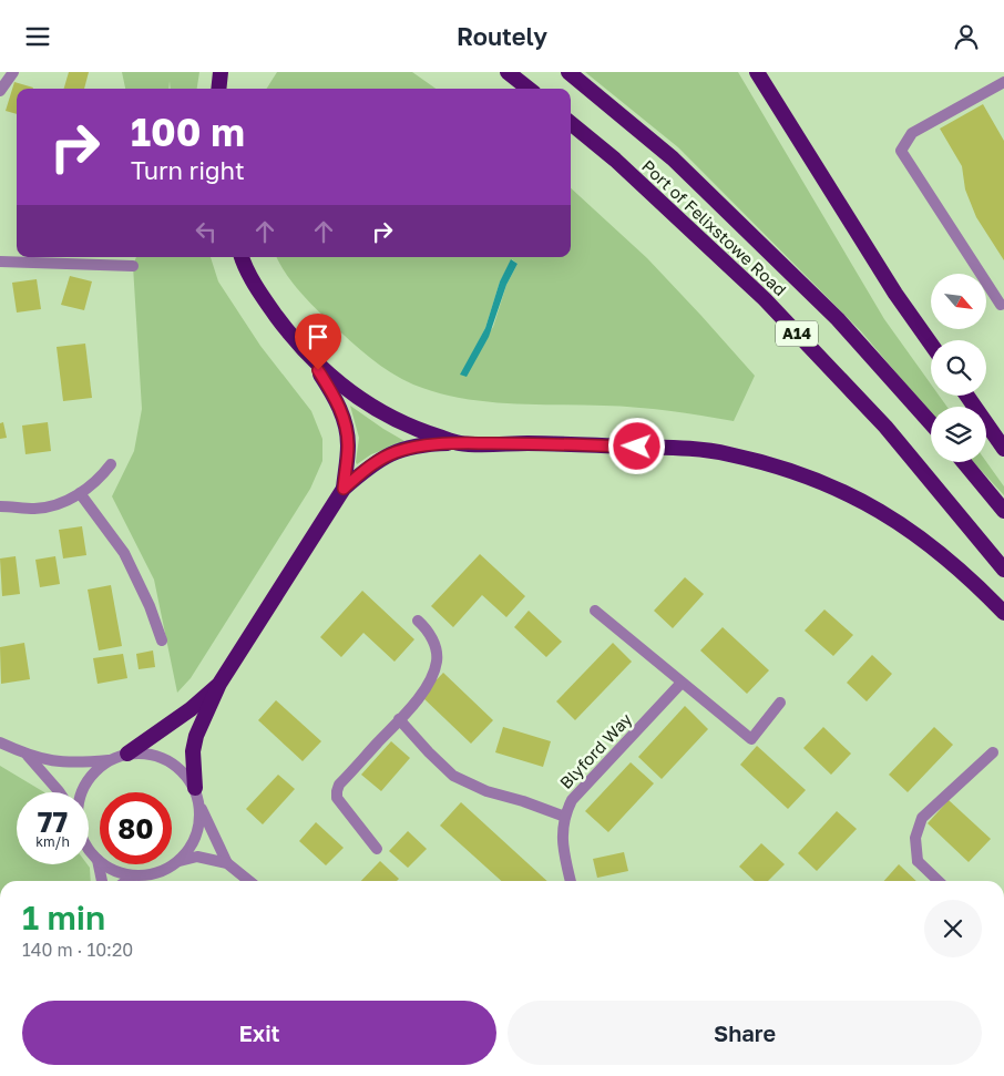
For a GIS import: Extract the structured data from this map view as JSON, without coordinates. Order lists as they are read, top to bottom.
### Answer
{
  "streets": {
    "highway": ["Port of Felixstowe Road", "A14"],
    "street": ["Blyford Way"]
  },
  "north": "bottom right",
  "page": {
    "header": "Routely",
    "turn": ["100 m", "Turn right"],
    "speed": "77 km/h",
    "limit": "80",
    "heading": ["1 min", "140 m · 10:20"],
    "buttons": ["Exit", "Share"]
  }
}
